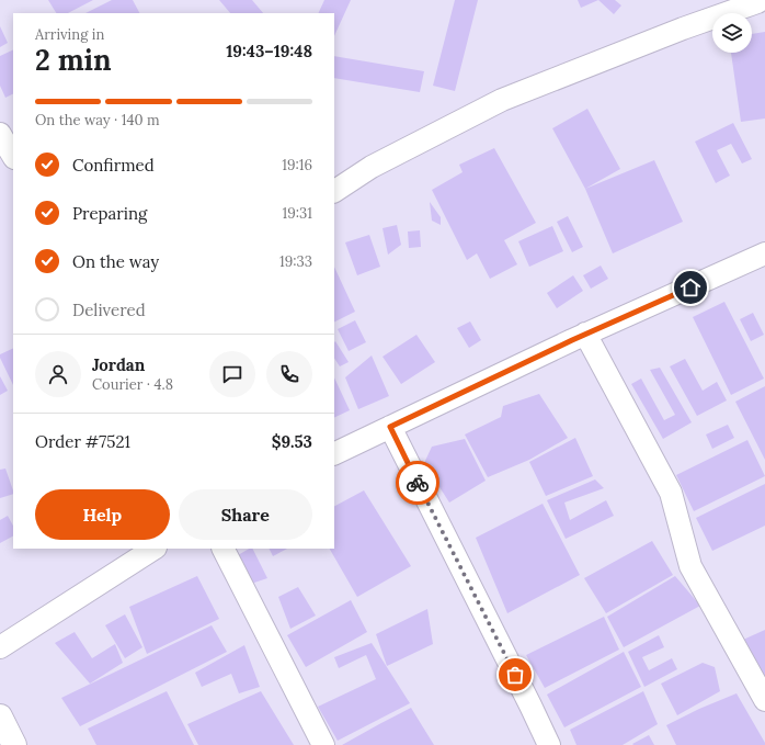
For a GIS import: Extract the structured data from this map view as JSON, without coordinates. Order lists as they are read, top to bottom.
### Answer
{
  "page": {
    "heading": ["2 min", "Arriving in", "19:43–19:48"],
    "panel": [
      "Jordan",
      "Courier · 4.8",
      "Order #7521",
      "$9.53"
    ],
    "bar": "On the way · 140 m",
    "list": [
      ["Confirmed", "19:16"],
      ["Preparing", "19:31"],
      ["On the way", "19:33"],
      "Delivered"
    ],
    "buttons": ["Help", "Share"]
  }
}
